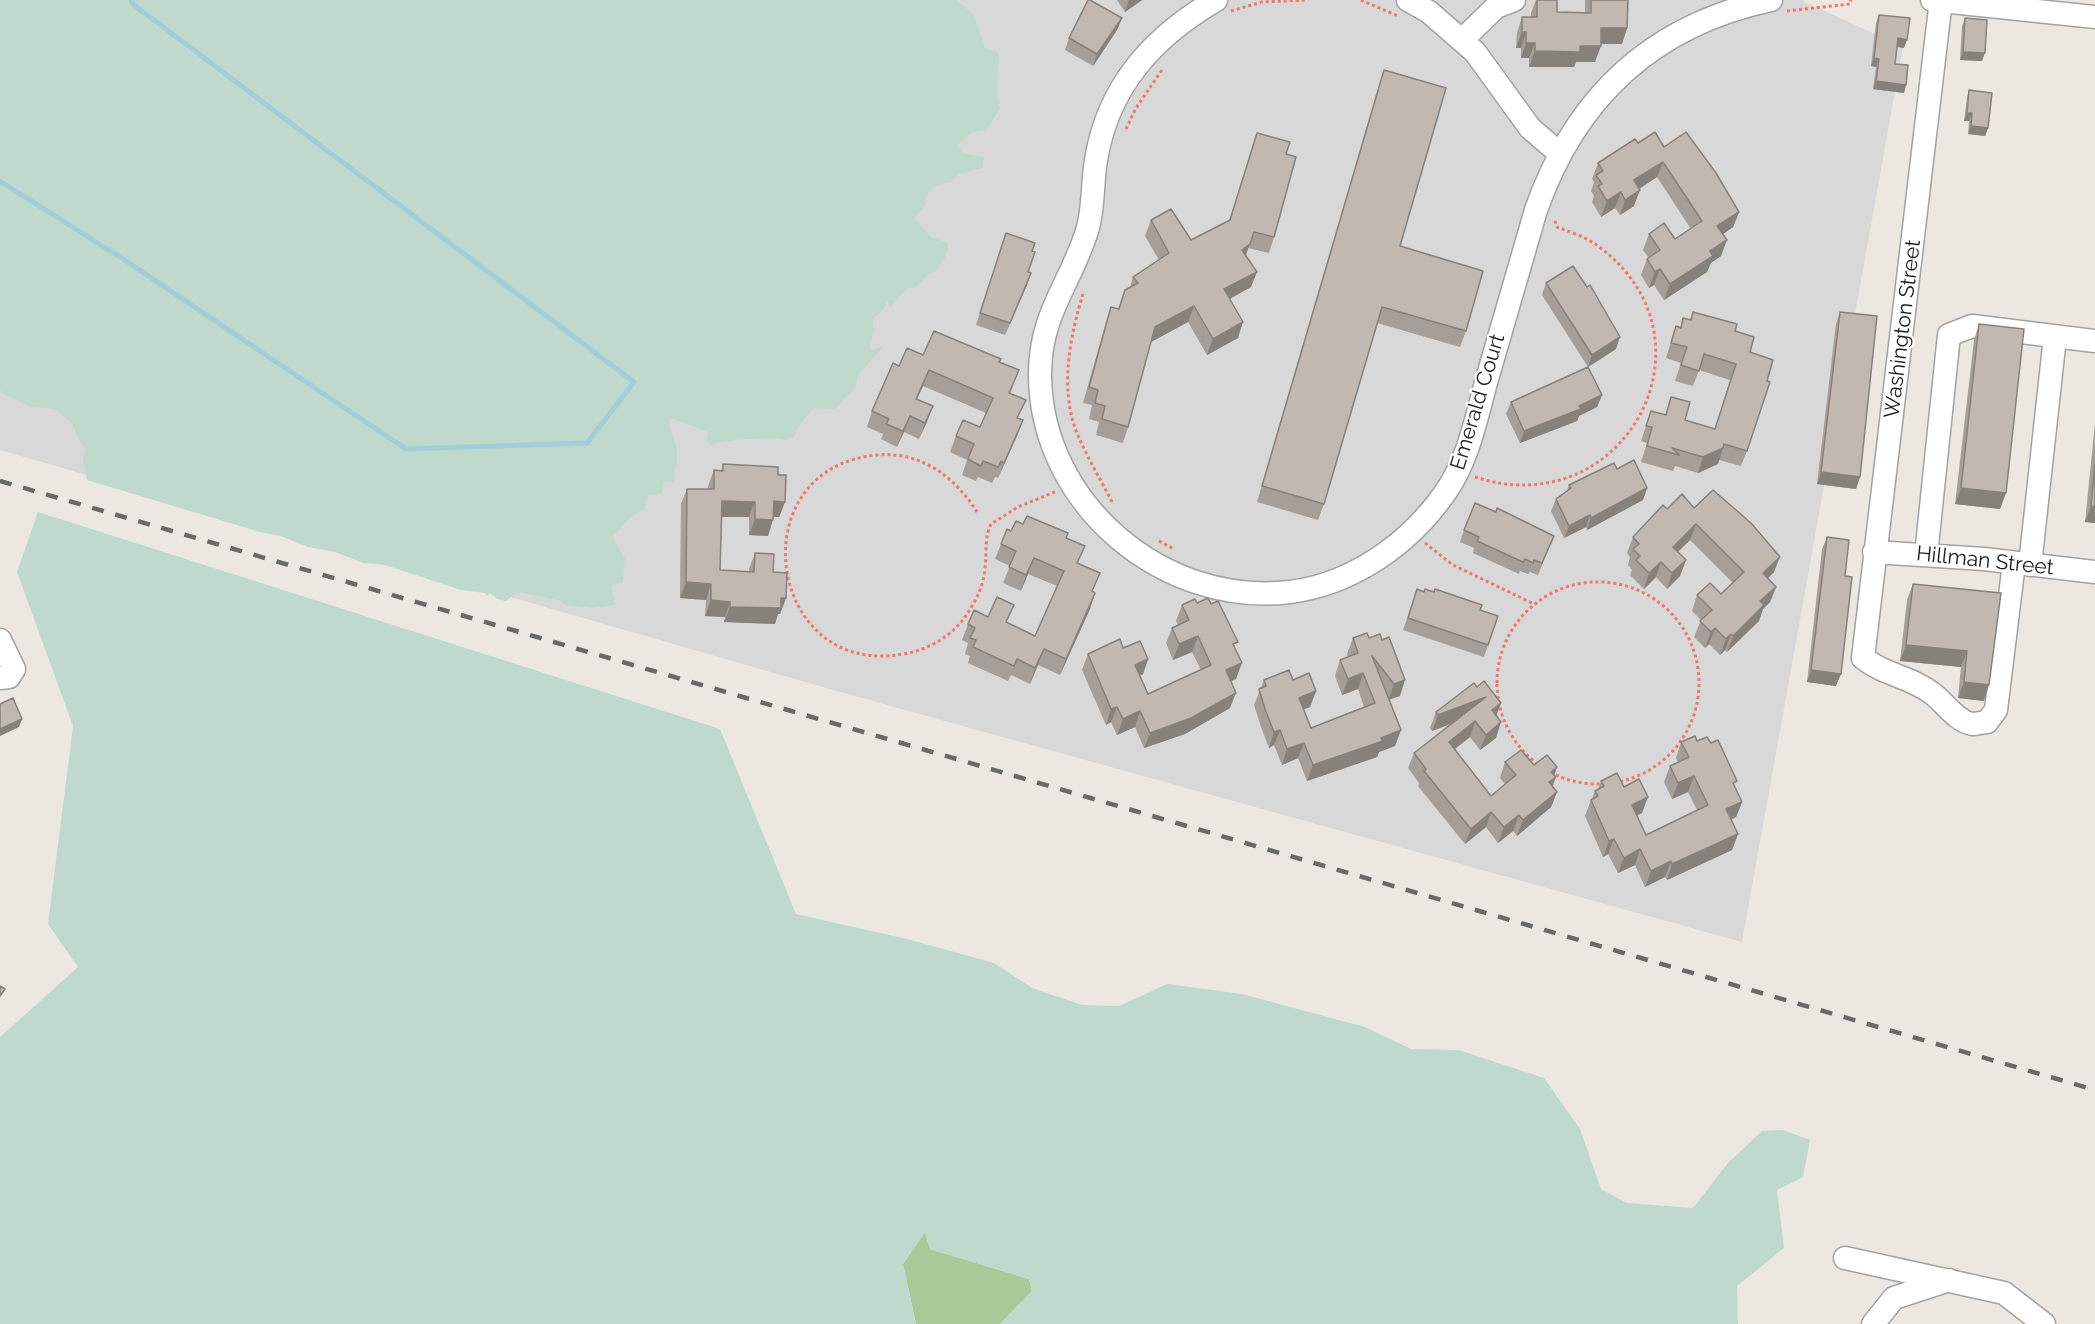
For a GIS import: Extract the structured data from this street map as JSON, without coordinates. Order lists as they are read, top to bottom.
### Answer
{
  "streets": {
    "street": ["Washington Street", "Emerald Court", "Hillman Street"]
  },
  "crossings": [
    ["Washington Street", "Hillman Street"]
  ]
}
